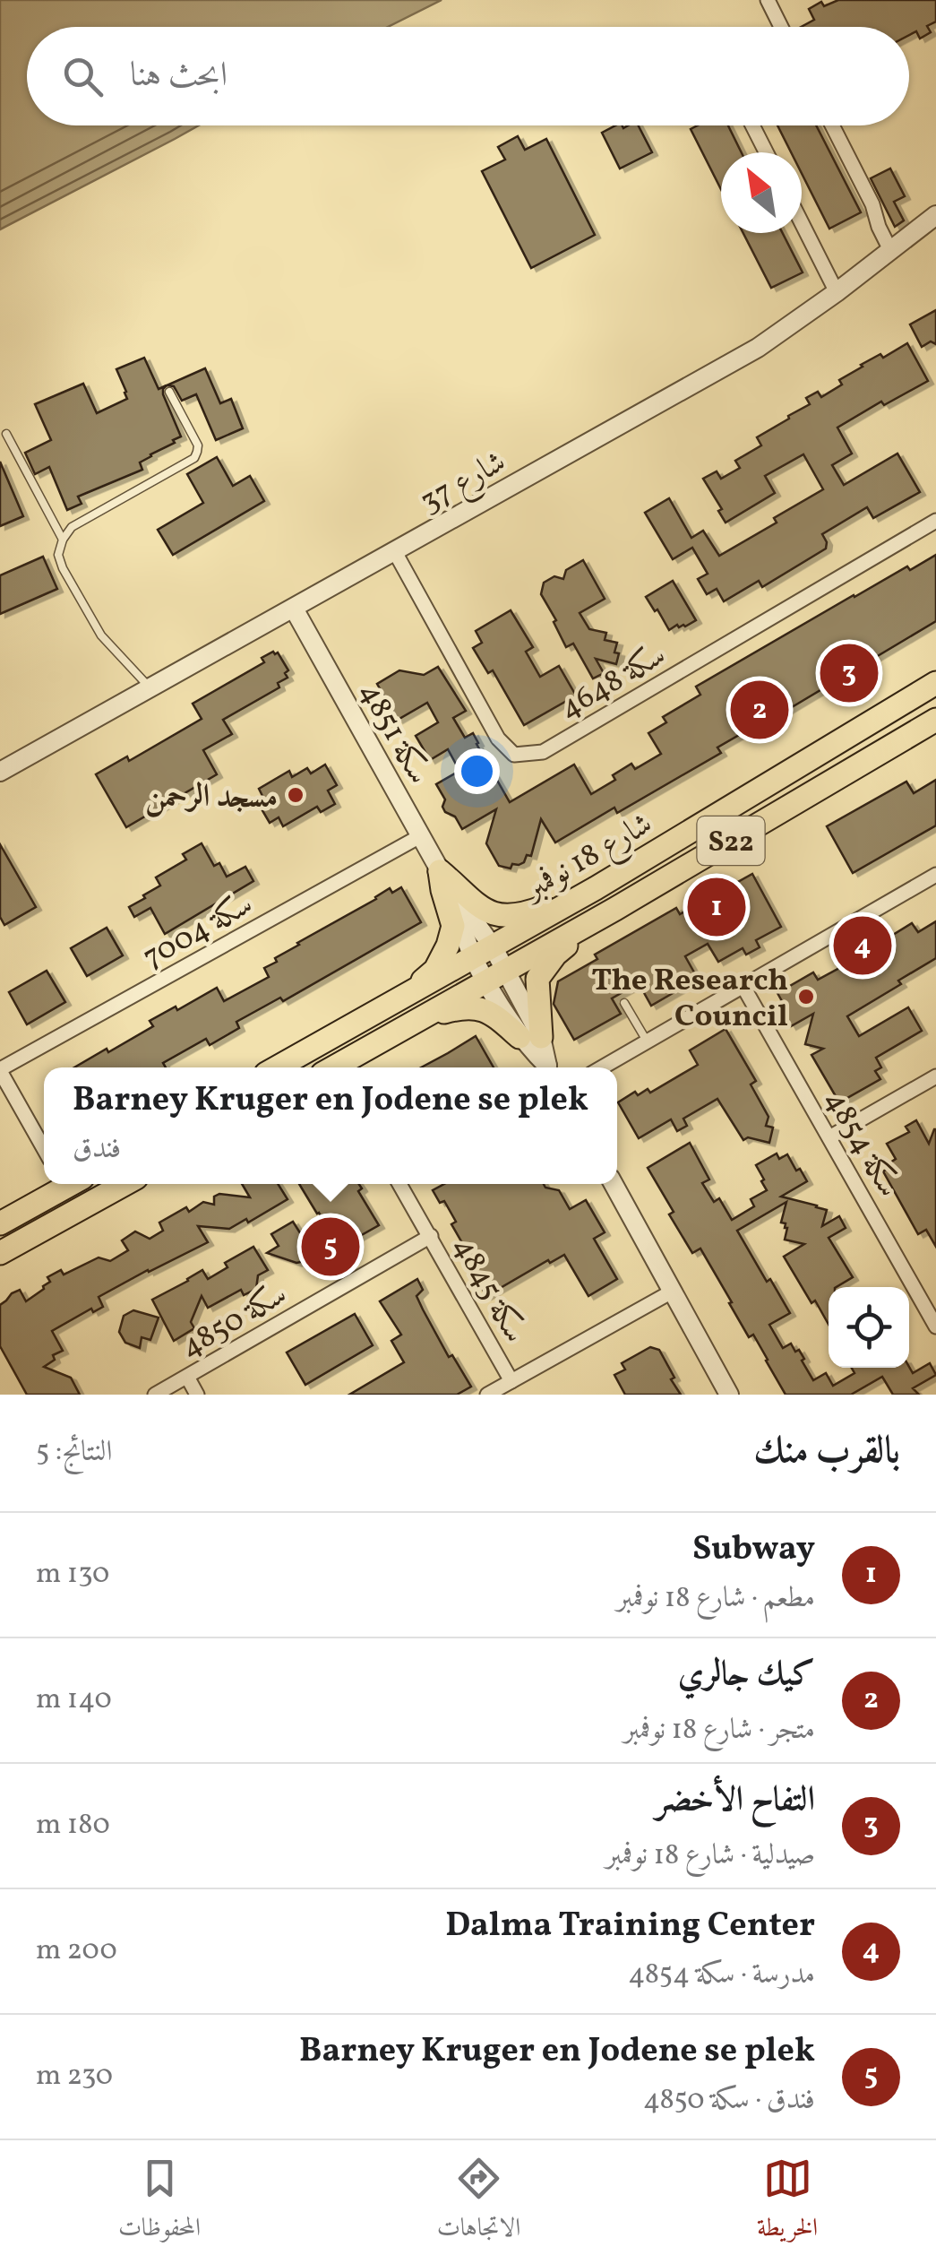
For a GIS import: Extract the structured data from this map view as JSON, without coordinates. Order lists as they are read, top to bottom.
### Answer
{
  "streets": {
    "main road": ["S22", "شارع 18 نوفمبر"],
    "street": [
      "شارع 37",
      "سكة 4648",
      "سكة 4851",
      "سكة 7004",
      "سكة 4854",
      "سكة 4845",
      "سكة 4850"
    ]
  },
  "crossings": [
    ["شارع 37", "سكة 4648"],
    ["شارع 37", "سكة 4851"],
    ["سكة 4851", "شارع 18 نوفمبر"],
    ["سكة 4851", "سكة 7004"],
    ["سكة 4845", "سكة 4850"]
  ],
  "places": ["مسجد الرحمن", "The Research Council"],
  "north": "top left",
  "page": {
    "search": "ابحث هنا",
    "pins": [
      "3",
      "2",
      "1",
      "4",
      "5"
    ],
    "popup": ["Barney Kruger en Jodene se plek", "فندق"],
    "heading": ["بالقرب منك", "النتائج: 5"],
    "list": [
      {
        "mark": "1",
        "name": "Subway",
        "note": "مطعم · شارع 18 نوفمبر",
        "value": "130 m"
      },
      {
        "mark": "2",
        "name": "كيك جالري",
        "note": "متجر · شارع 18 نوفمبر",
        "value": "140 m"
      },
      {
        "mark": "3",
        "name": "التفاح الأخضر",
        "note": "صيدلية · شارع 18 نوفمبر",
        "value": "180 m"
      },
      {
        "mark": "4",
        "name": "Dalma Training Center",
        "note": "مدرسة · سكة 4854",
        "value": "200 m"
      },
      {
        "mark": "5",
        "name": "Barney Kruger en Jodene se plek",
        "note": "فندق · سكة 4850",
        "value": "230 m"
      }
    ],
    "nav": ["الخريطة", "الاتجاهات", "المحفوظات"]
  }
}
